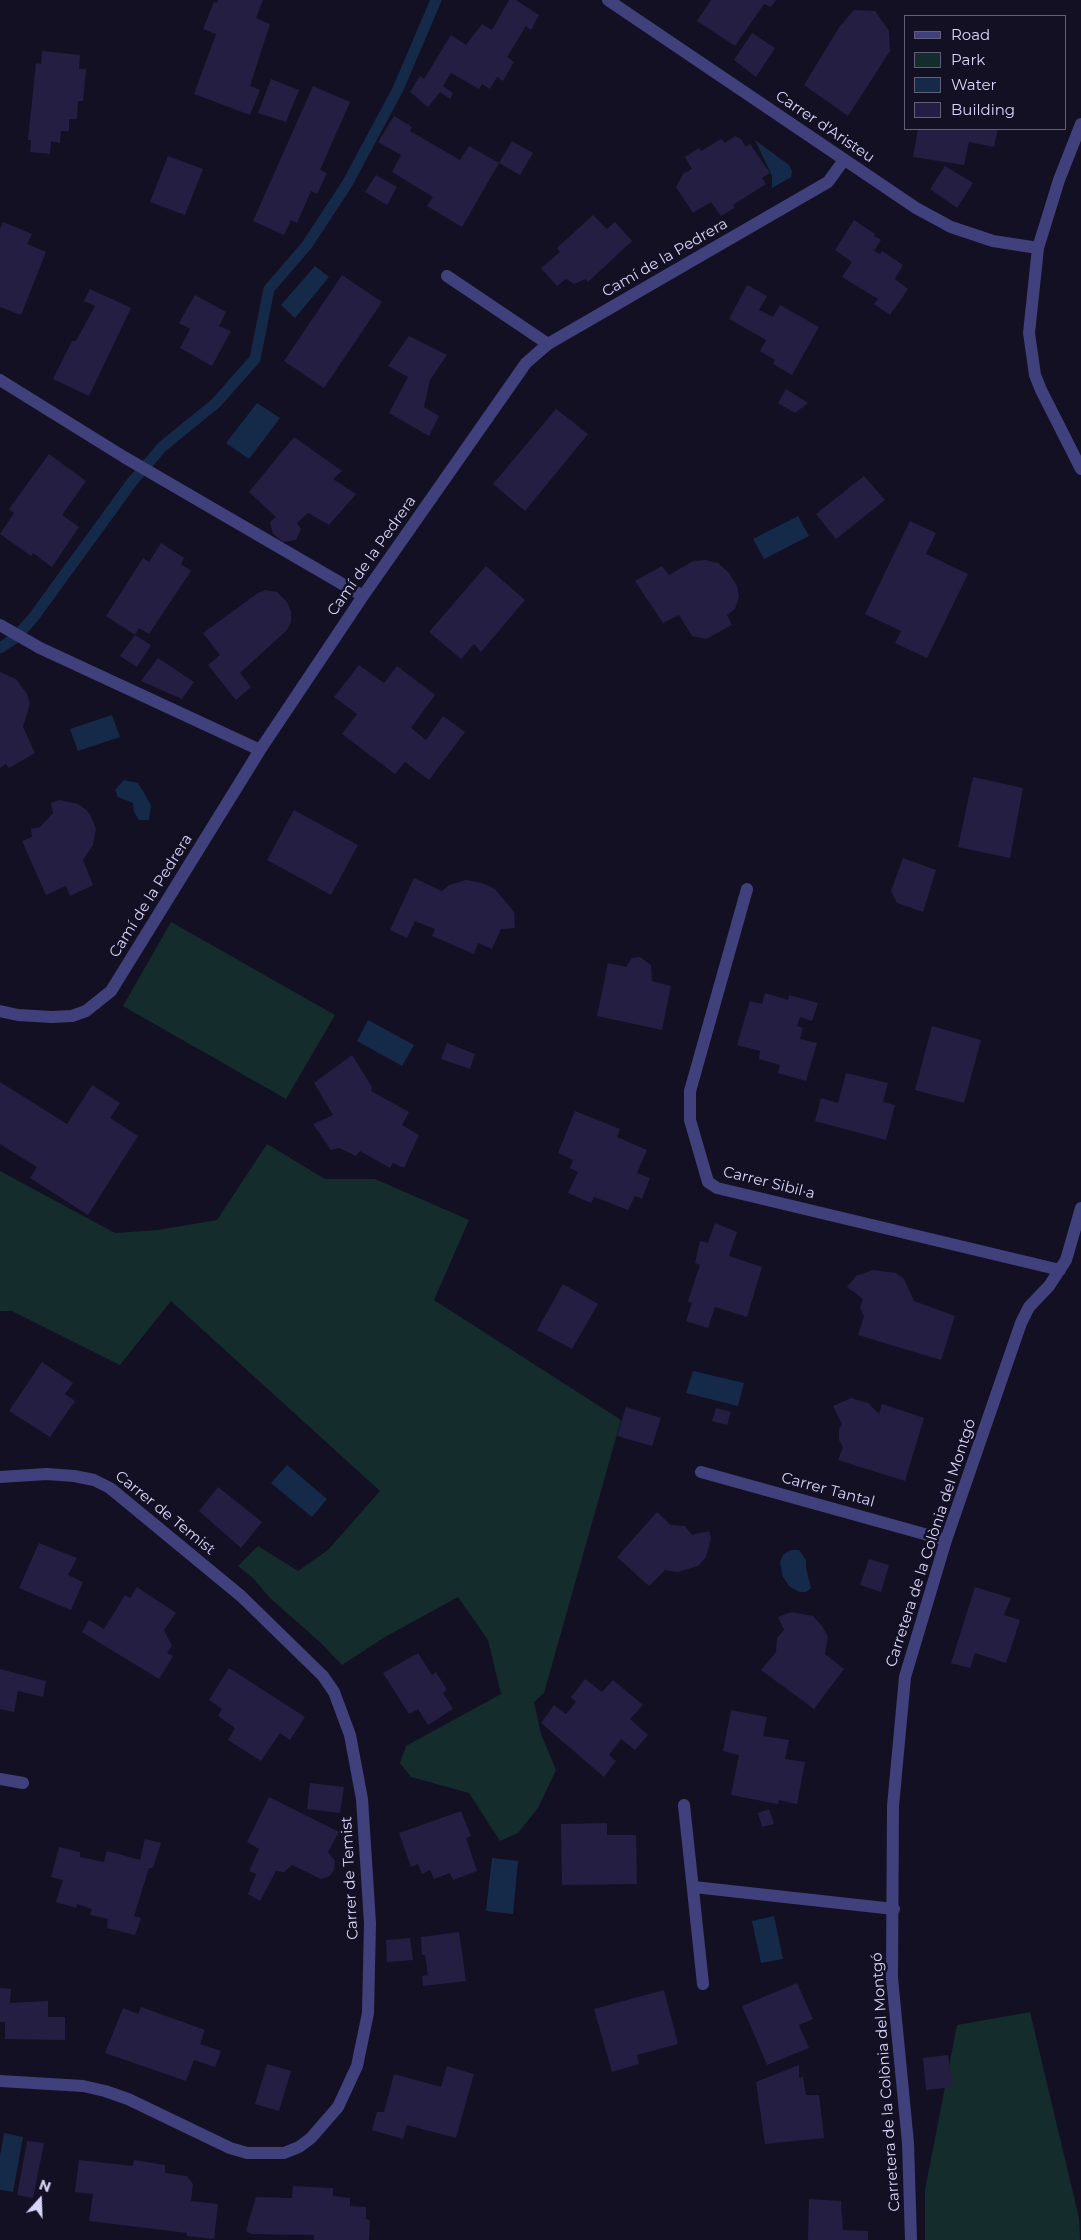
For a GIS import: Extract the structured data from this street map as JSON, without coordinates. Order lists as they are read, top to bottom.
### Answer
{
  "streets": {
    "street": [
      "Carrer d'Aristeu",
      "Camí de la Pedrera",
      "Carrer Sibil·a",
      "Carrer Tantal",
      "Carrer de Temist",
      "Carretera de la Colònia del Montgó"
    ]
  },
  "crossings": [
    ["Carrer d'Aristeu", "Camí de la Pedrera"],
    ["Carrer Sibil·a", "Carretera de la Colònia del Montgó"],
    ["Carrer Tantal", "Carretera de la Colònia del Montgó"]
  ],
  "legend": [
    "Road",
    "Park",
    "Water",
    "Building"
  ],
  "north": "top"
}
